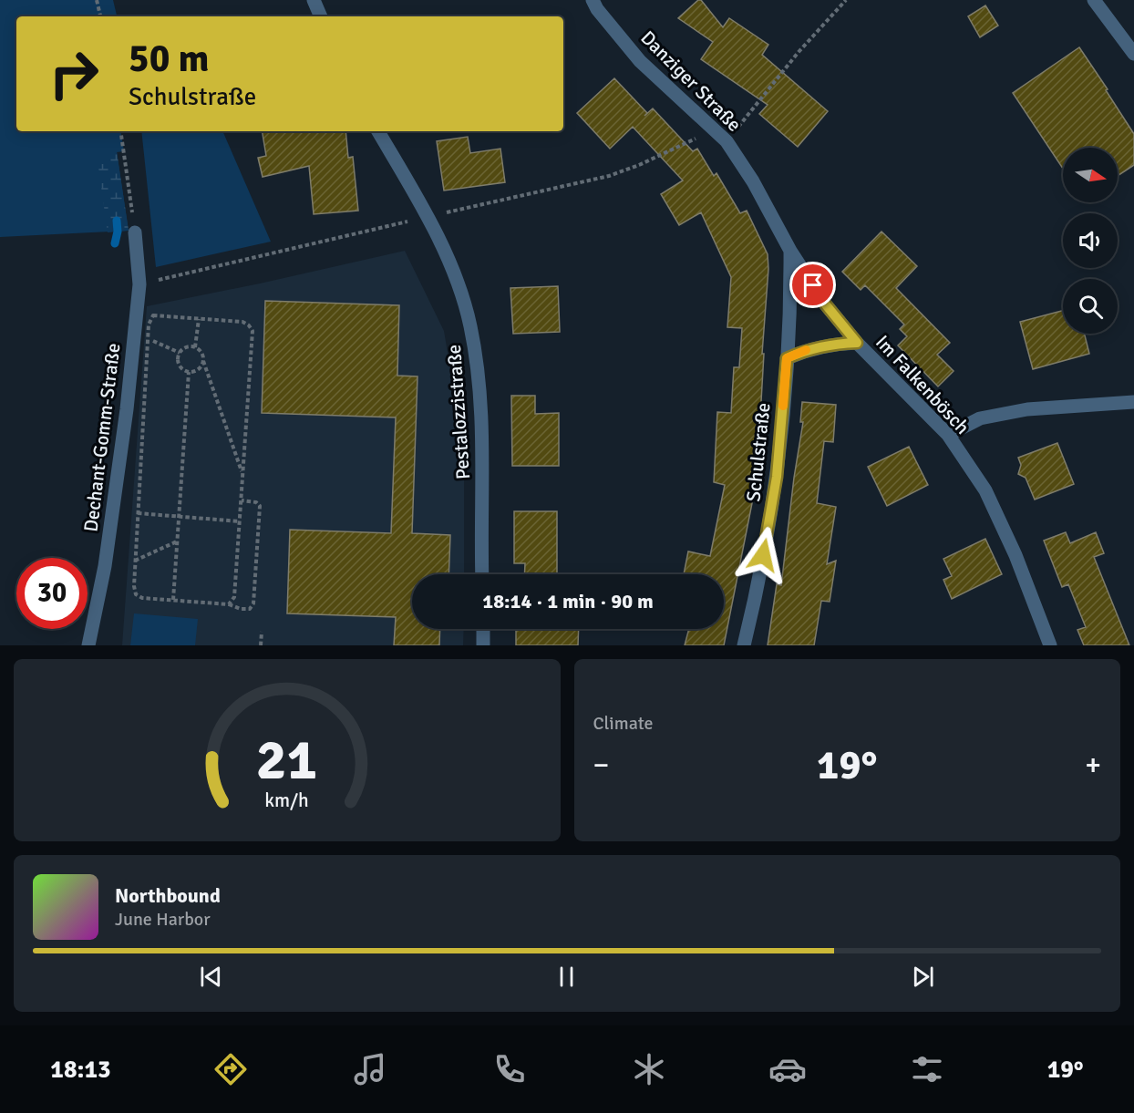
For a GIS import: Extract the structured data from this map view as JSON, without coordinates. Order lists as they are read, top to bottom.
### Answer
{
  "streets": {
    "street": [
      "Danziger Straße",
      "Im Falkenbösch",
      "Pestalozzistraße",
      "Dechant-Gomm-Straße",
      "Schulstraße"
    ]
  },
  "crossings": [
    ["Danziger Straße", "Im Falkenbösch"],
    ["Danziger Straße", "Schulstraße"],
    ["Im Falkenbösch", "Schulstraße"]
  ],
  "north": "right",
  "page": {
    "turn": ["50 m", "Schulstraße"],
    "limit": "30",
    "trip": "18:14 · 1 min · 90 m",
    "tile": "Climate",
    "heat": ["−", "19°", "+"],
    "song": ["Northbound", "June Harbor"],
    "tabs": ["18:13", "19°"],
    "gauge": ["21", "km/h"]
  }
}
